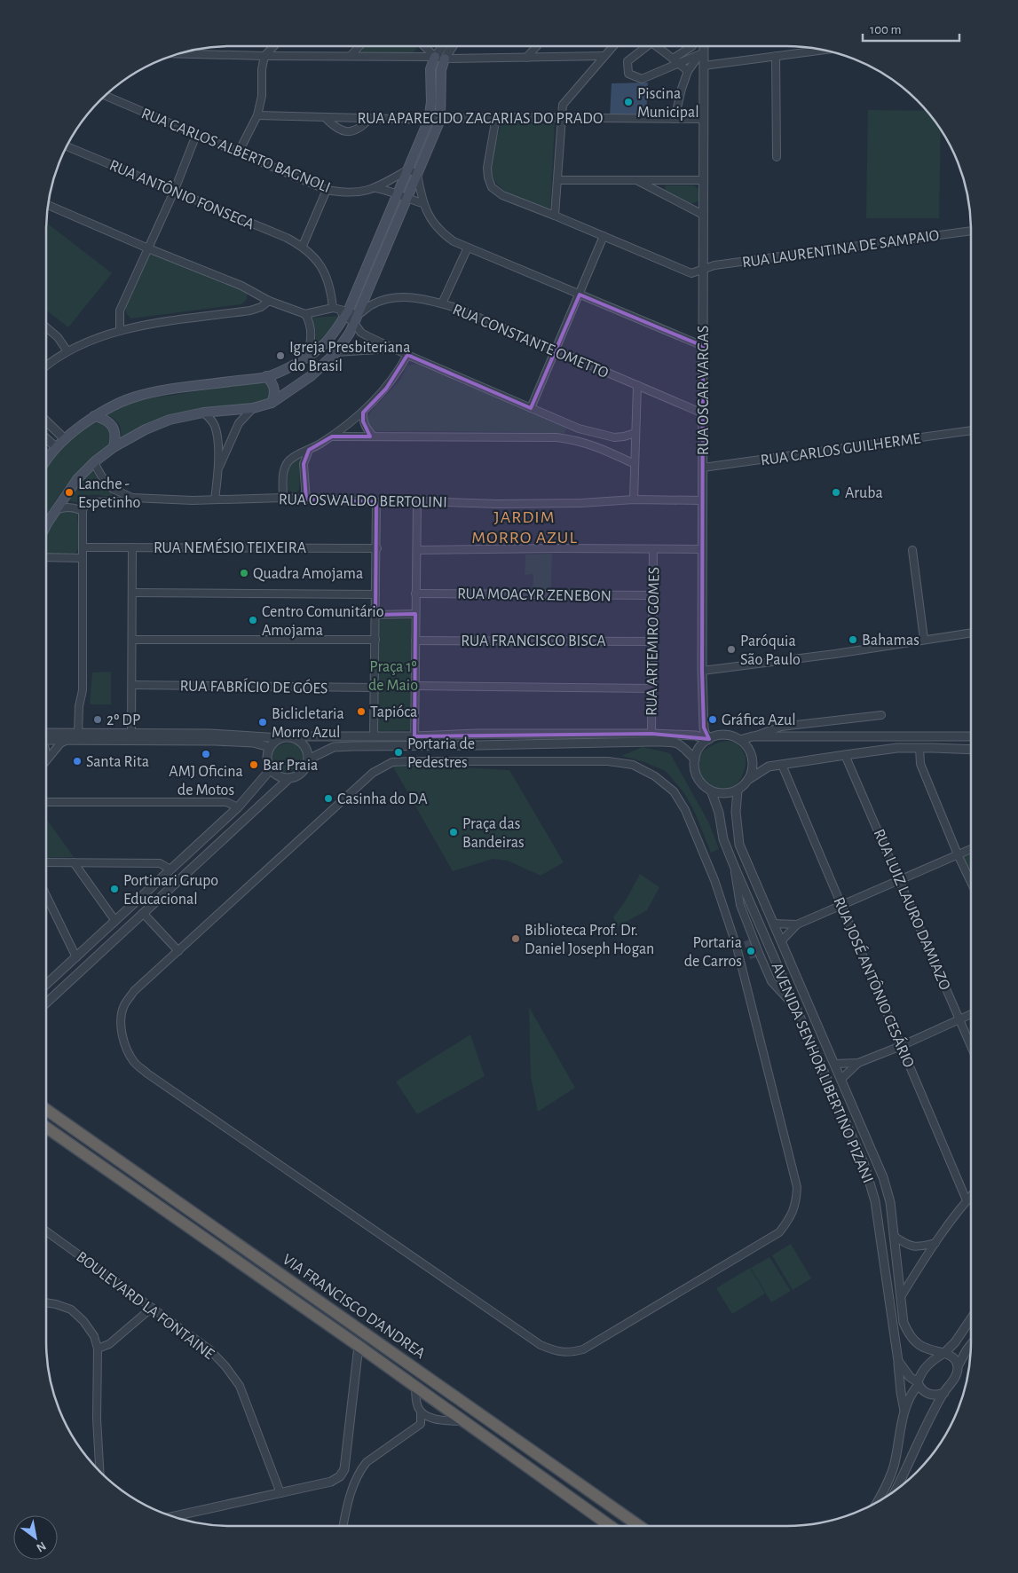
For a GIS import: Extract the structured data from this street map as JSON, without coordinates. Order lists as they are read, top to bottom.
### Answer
{
  "streets": {
    "highway": ["VIA FRANCISCO D'ANDREA"],
    "street": [
      "RUA APARECIDO ZACARIAS DO PRADO",
      "RUA CARLOS ALBERTO BAGNOLI",
      "RUA ANTÔNIO FONSECA",
      "RUA LAURENTINA DE SAMPAIO",
      "RUA CONSTANTE OMETTO",
      "RUA OSCAR VARGAS",
      "RUA CARLOS GUILHERME",
      "RUA OSWALDO BERTOLINI",
      "RUA NEMÉSIO TEIXEIRA",
      "RUA MOACYR ZENEBON",
      "RUA FRANCISCO BISCA",
      "RUA ARTEMIRO GOMES",
      "RUA FABRÍCIO DE GÓES",
      "RUA LUIZ LAURO DAMIAZO",
      "RUA JOSÉ ANTÔNIO CESÁRIO",
      "AVENIDA SENHOR LIBERTINO PIZANI",
      "BOULEVARD LA FONTAINE"
    ]
  },
  "crossings": [
    ["RUA APARECIDO ZACARIAS DO PRADO", "RUA LAURENTINA DE SAMPAIO"],
    ["RUA APARECIDO ZACARIAS DO PRADO", "RUA OSCAR VARGAS"],
    ["RUA LAURENTINA DE SAMPAIO", "RUA OSCAR VARGAS"],
    ["RUA CONSTANTE OMETTO", "RUA OSCAR VARGAS"],
    ["RUA OSCAR VARGAS", "RUA CARLOS GUILHERME"],
    ["RUA OSCAR VARGAS", "RUA OSWALDO BERTOLINI"],
    ["RUA OSCAR VARGAS", "AVENIDA SENHOR LIBERTINO PIZANI"],
    ["RUA MOACYR ZENEBON", "RUA ARTEMIRO GOMES"],
    ["RUA FRANCISCO BISCA", "RUA ARTEMIRO GOMES"]
  ],
  "districts": ["JARDIM MORRO AZUL"],
  "parks": ["Praça 1º de Maio"],
  "places": [
    "Piscina Municipal",
    "Igreja Presbiteriana do Brasil",
    "Lanche - Espetinho",
    "Aruba",
    "Quadra Amojama",
    "Centro Comunitário Amojama",
    "Bahamas",
    "Paróquia São Paulo",
    "Tapióca",
    "2º DP",
    "Gráfica Azul",
    "Biclicletaria Morro Azul",
    "Portaria de Pedestres",
    "AMJ Oficina de Motos",
    "Santa Rita",
    "Bar Praia",
    "Casinha do DA",
    "Praça das Bandeiras",
    "Portinari Grupo Educacional",
    "Biblioteca Prof. Dr. Daniel Joseph Hogan",
    "Portaria de Carros"
  ],
  "scale_bar": "100 m",
  "north": "bottom right"
}
